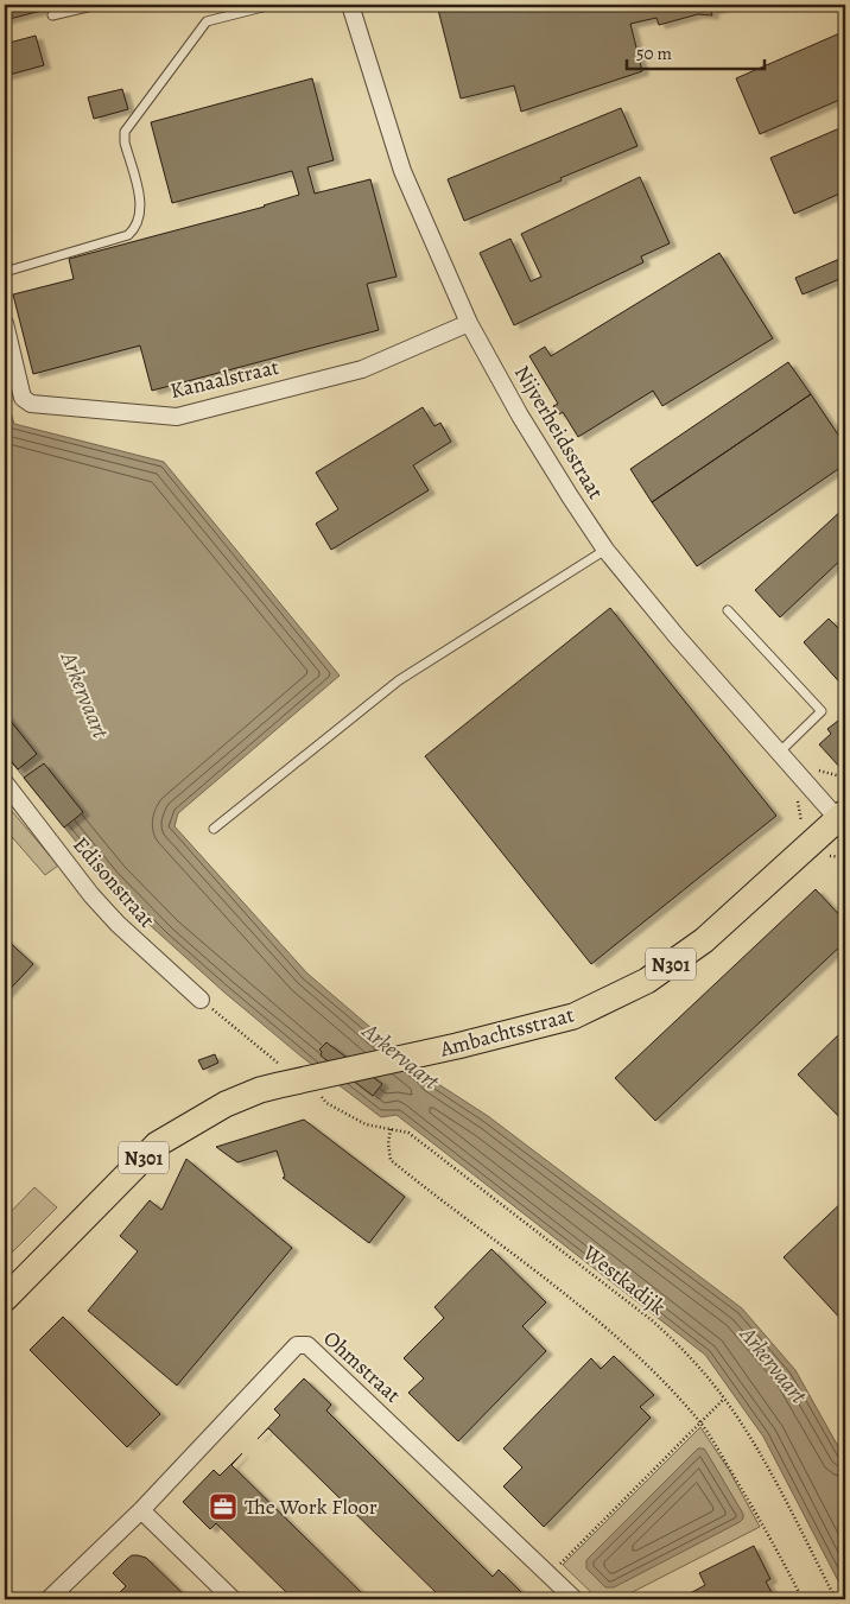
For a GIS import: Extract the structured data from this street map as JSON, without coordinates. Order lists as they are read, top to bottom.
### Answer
{
  "streets": {
    "main road": ["N301", "Ambachtsstraat"],
    "street": [
      "Kanaalstraat",
      "Nijverheidsstraat",
      "Edisonstraat",
      "Ohmstraat"
    ],
    "path": ["Westkadijk"]
  },
  "crossings": [
    ["Kanaalstraat", "Nijverheidsstraat"],
    ["Nijverheidsstraat", "Ambachtsstraat"],
    ["Edisonstraat", "Westkadijk"],
    ["Ambachtsstraat", "Westkadijk"]
  ],
  "water": ["Arkervaart"],
  "places": {
    "office": ["The Work Floor"]
  },
  "scale_bar": "50 m"
}
